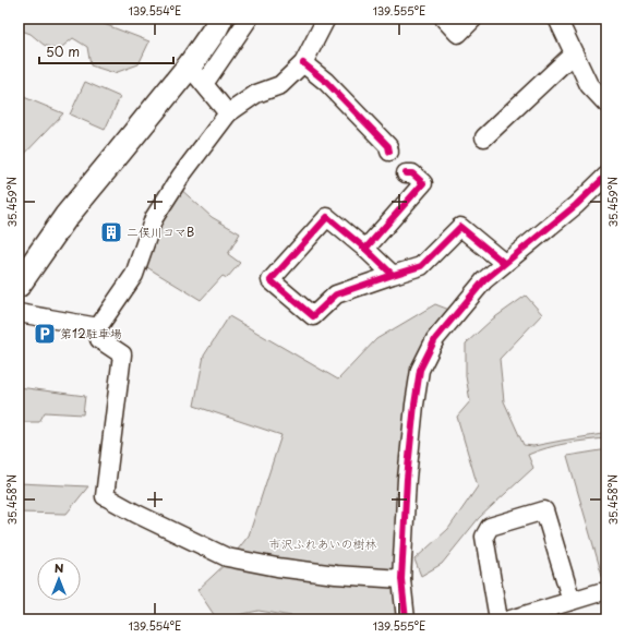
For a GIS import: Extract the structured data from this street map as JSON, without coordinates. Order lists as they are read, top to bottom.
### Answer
{
  "parks": ["市沢ふれあいの樹林"],
  "places": {
    "building": ["二俣川コマB"],
    "parking": ["第12駐車場"]
  },
  "scale_bar": "50 m",
  "north": "top",
  "coordinates": [
    "139.554°E",
    "139.555°E",
    "35.459°N",
    "35.458°N"
  ]
}
